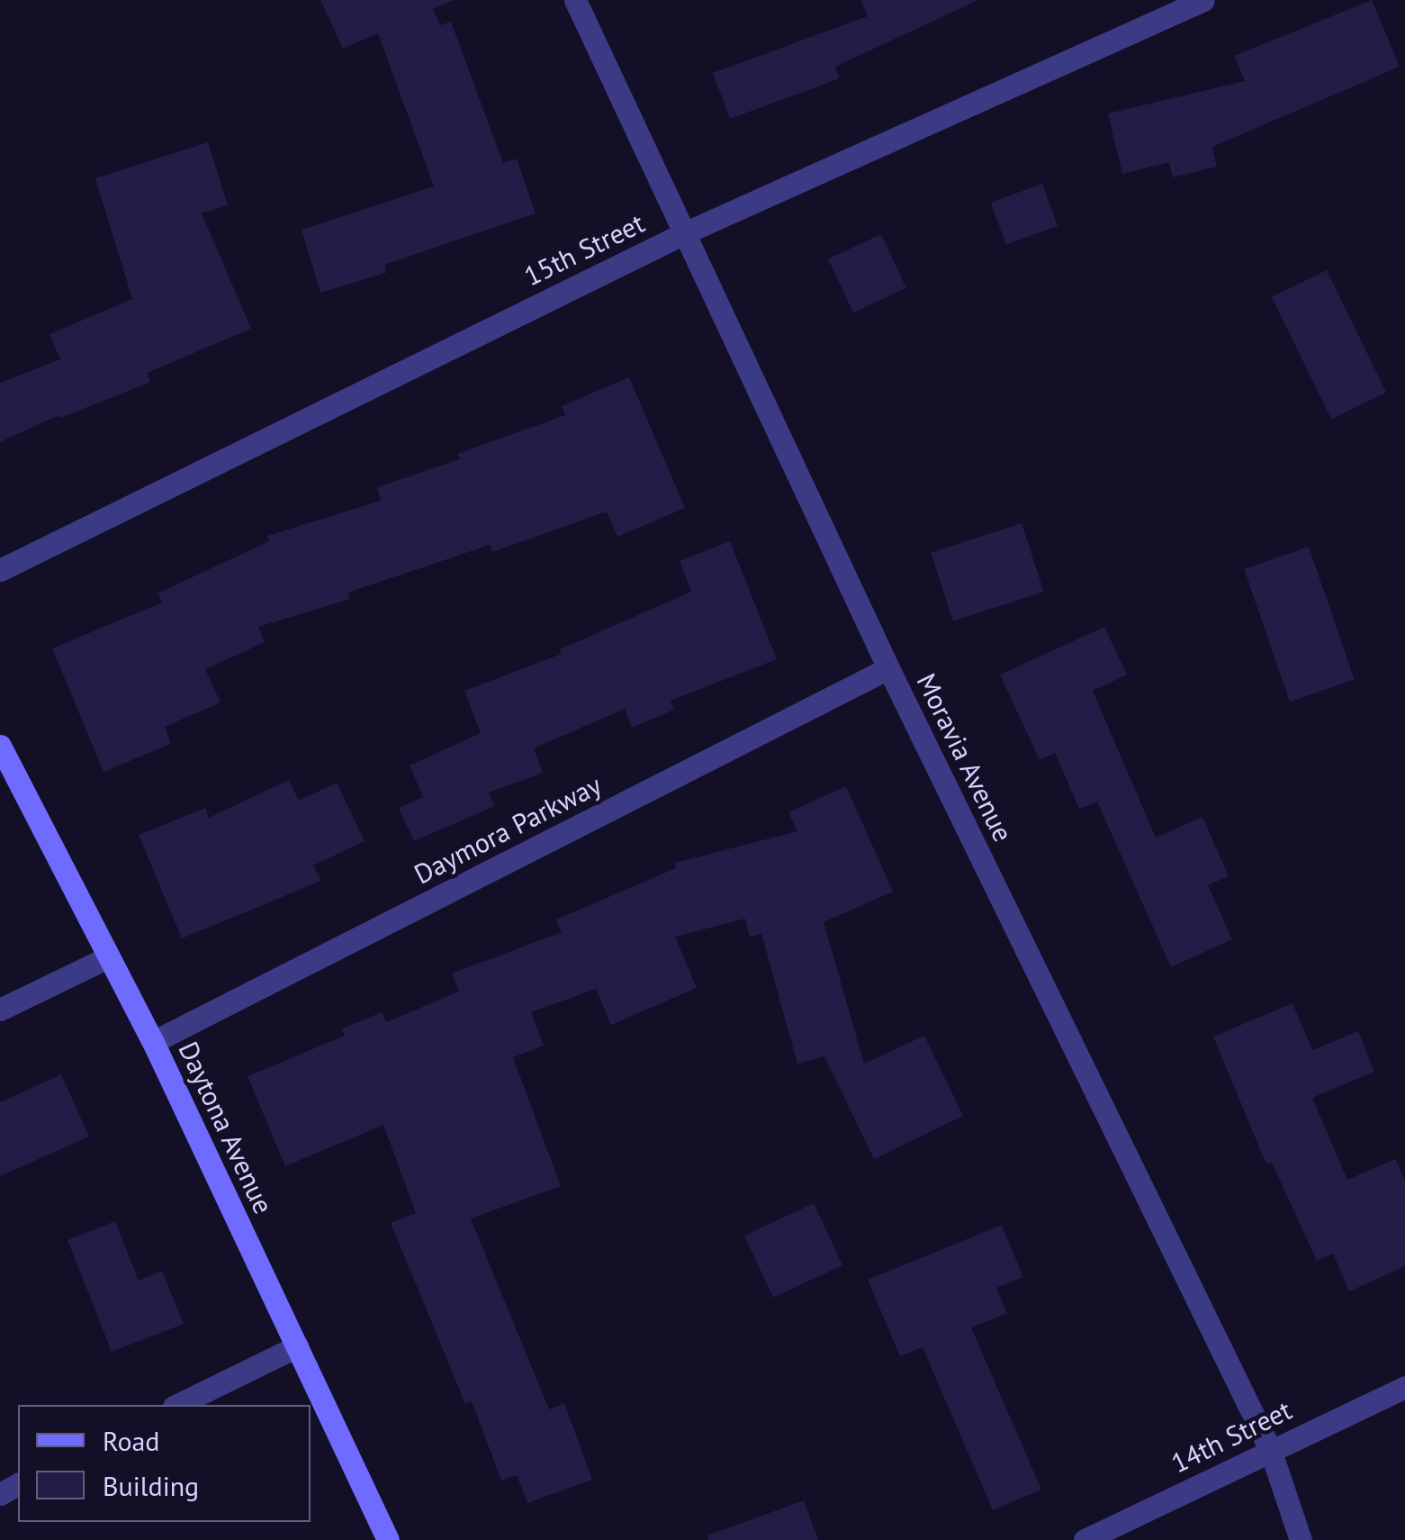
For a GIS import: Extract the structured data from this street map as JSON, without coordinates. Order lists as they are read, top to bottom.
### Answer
{
  "streets": {
    "street": [
      "15th Street",
      "Moravia Avenue",
      "Daymora Parkway",
      "Daytona Avenue",
      "14th Street"
    ]
  },
  "crossings": [
    ["15th Street", "Moravia Avenue"],
    ["Moravia Avenue", "Daymora Parkway"],
    ["Moravia Avenue", "14th Street"],
    ["Daymora Parkway", "Daytona Avenue"]
  ],
  "legend": ["Road", "Building"]
}
